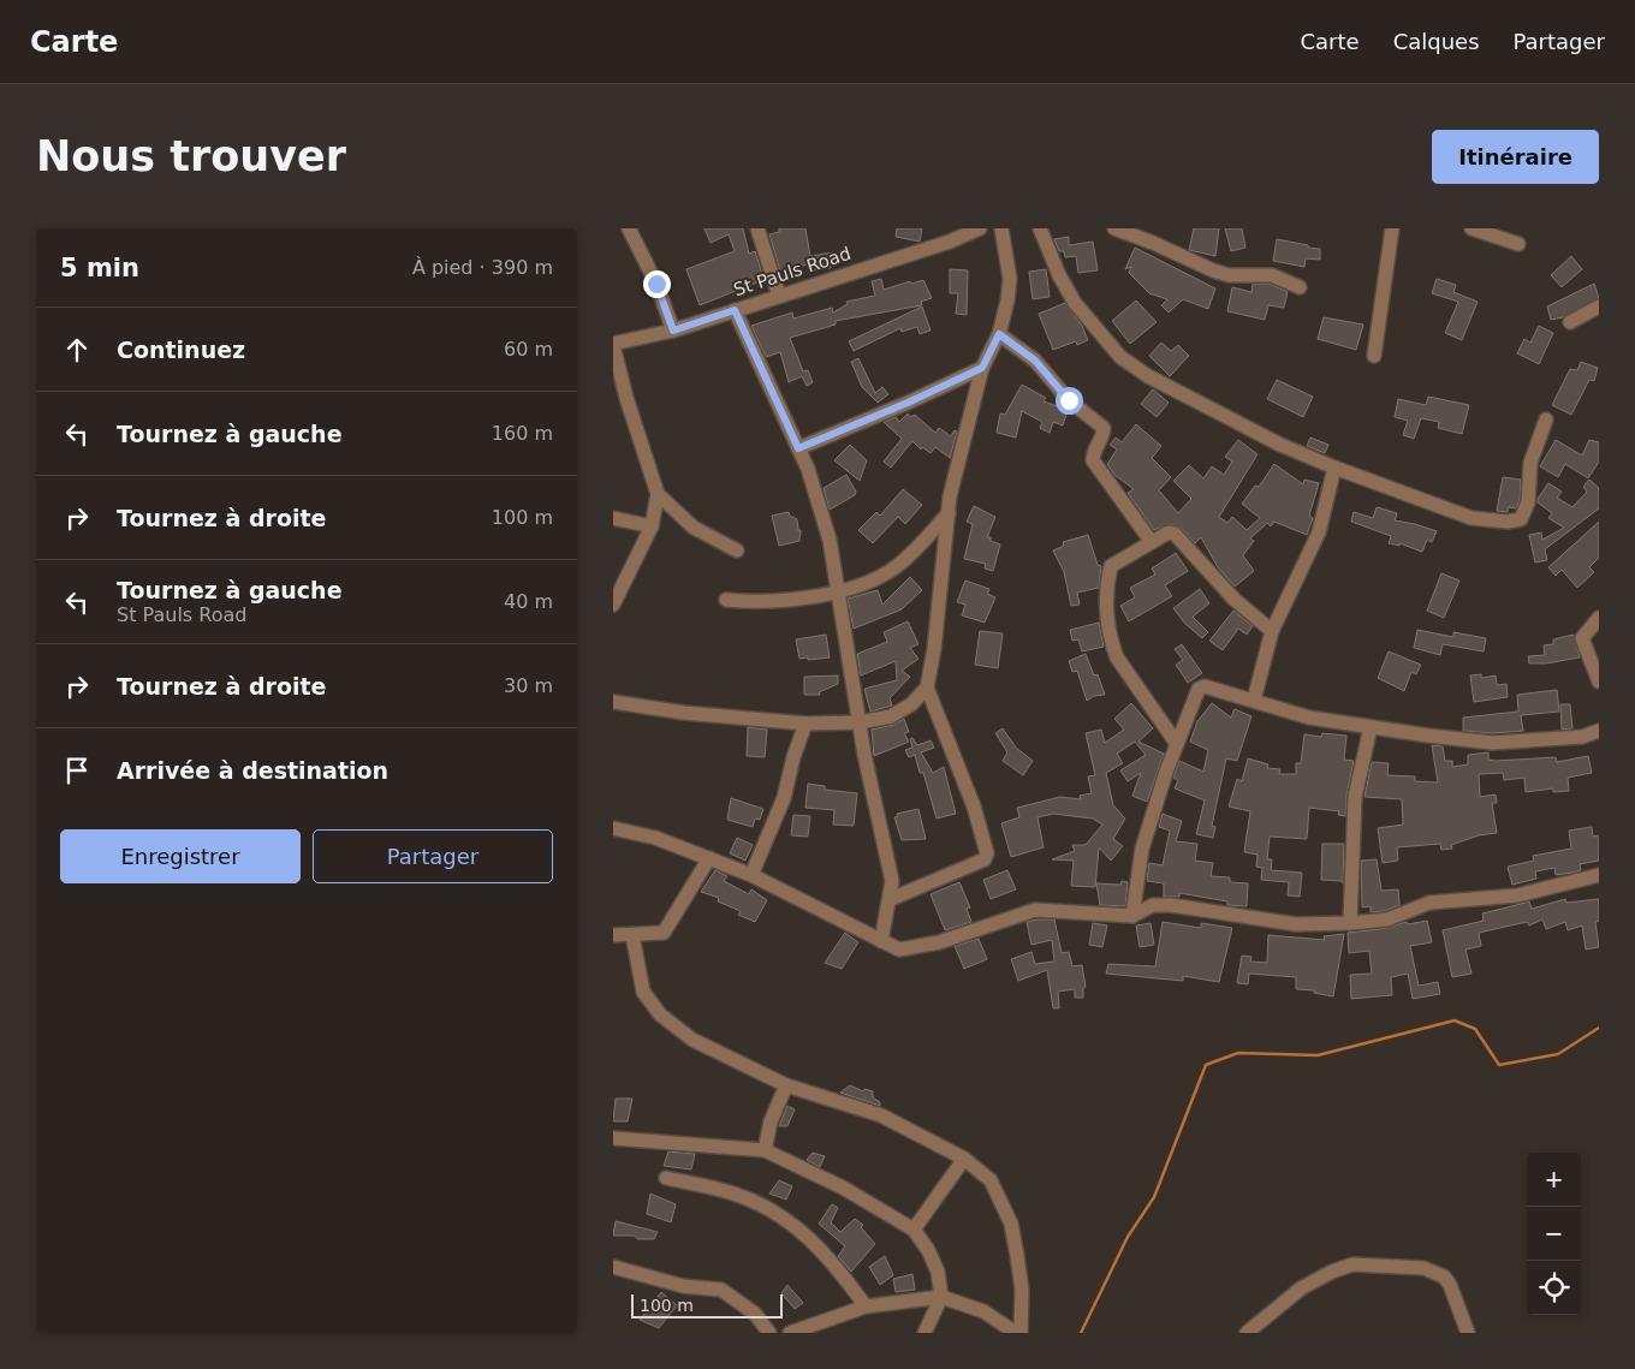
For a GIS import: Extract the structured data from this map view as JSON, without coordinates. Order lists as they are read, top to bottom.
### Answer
{
  "streets": {
    "street": ["St Pauls Road"]
  },
  "scale_bar": "100 m",
  "page": {
    "header": "Carte",
    "nav": ["Carte", "Calques", "Partager"],
    "buttons": [
      "Itinéraire",
      ["Enregistrer", "Partager"]
    ],
    "title": "Nous trouver",
    "heading": ["5 min", "À pied · 390 m"],
    "list": [
      ["Continuez", "60 m"],
      ["Tournez à gauche", "160 m"],
      ["Tournez à droite", "100 m"],
      ["Tournez à gauche", "St Pauls Road", "40 m"],
      ["Tournez à droite", "30 m"],
      "Arrivée à destination"
    ],
    "map_buttons": ["+", "−"],
    "scale": "100 m"
  }
}
